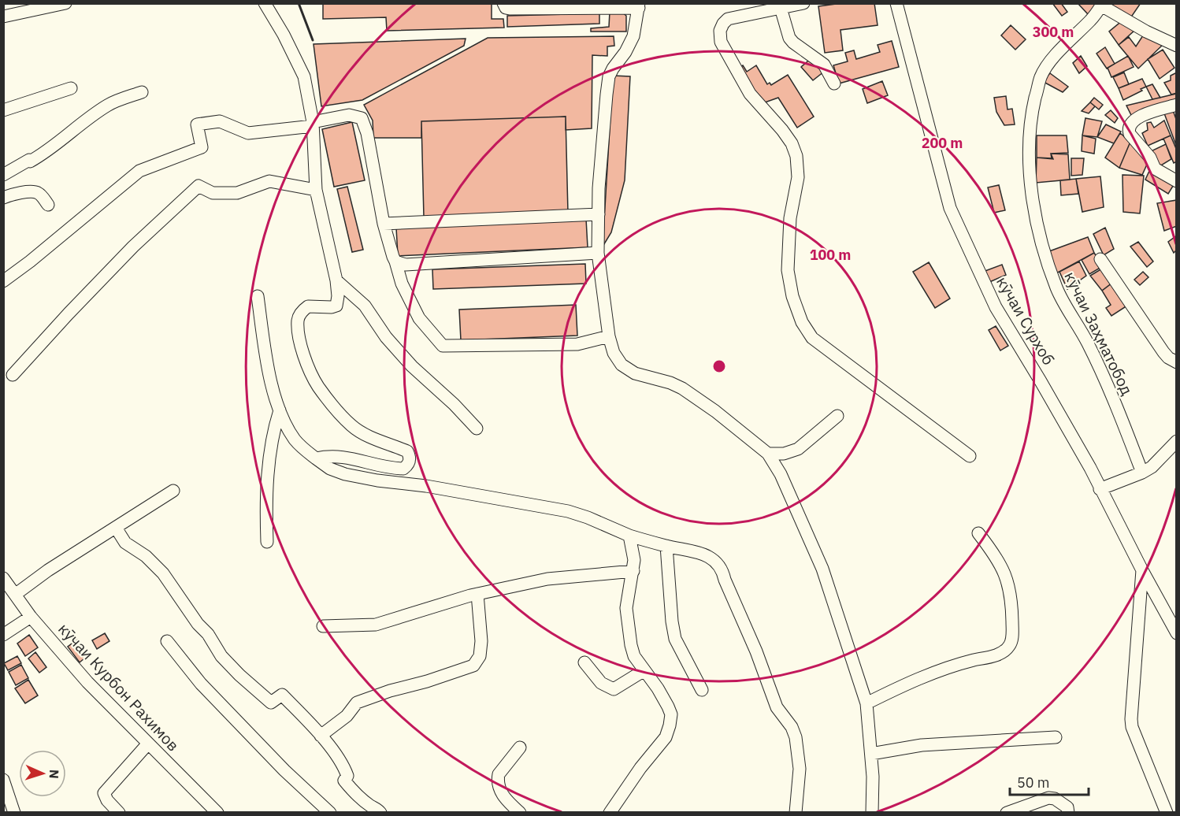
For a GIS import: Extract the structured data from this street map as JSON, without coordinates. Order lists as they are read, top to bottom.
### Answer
{
  "streets": {
    "street": ["кӯчаи Сурхоб", "кӯчаи Заҳматобод", "кӯчаи Курбон Рахимов"]
  },
  "scale_bar": "50 m",
  "north": "right",
  "rings": ["300 m", "200 m", "100 m"]
}
